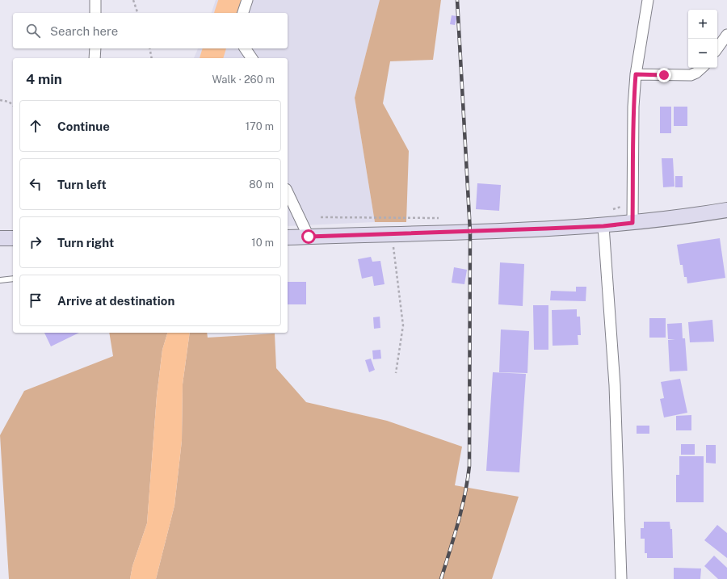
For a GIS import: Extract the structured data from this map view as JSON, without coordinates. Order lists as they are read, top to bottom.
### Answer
{
  "page": {
    "map_buttons": ["+", "−"],
    "search": "Search here",
    "heading": ["4 min", "Walk · 260 m"],
    "list": [
      ["Continue", "170 m"],
      ["Turn left", "80 m"],
      ["Turn right", "10 m"],
      "Arrive at destination"
    ]
  }
}
